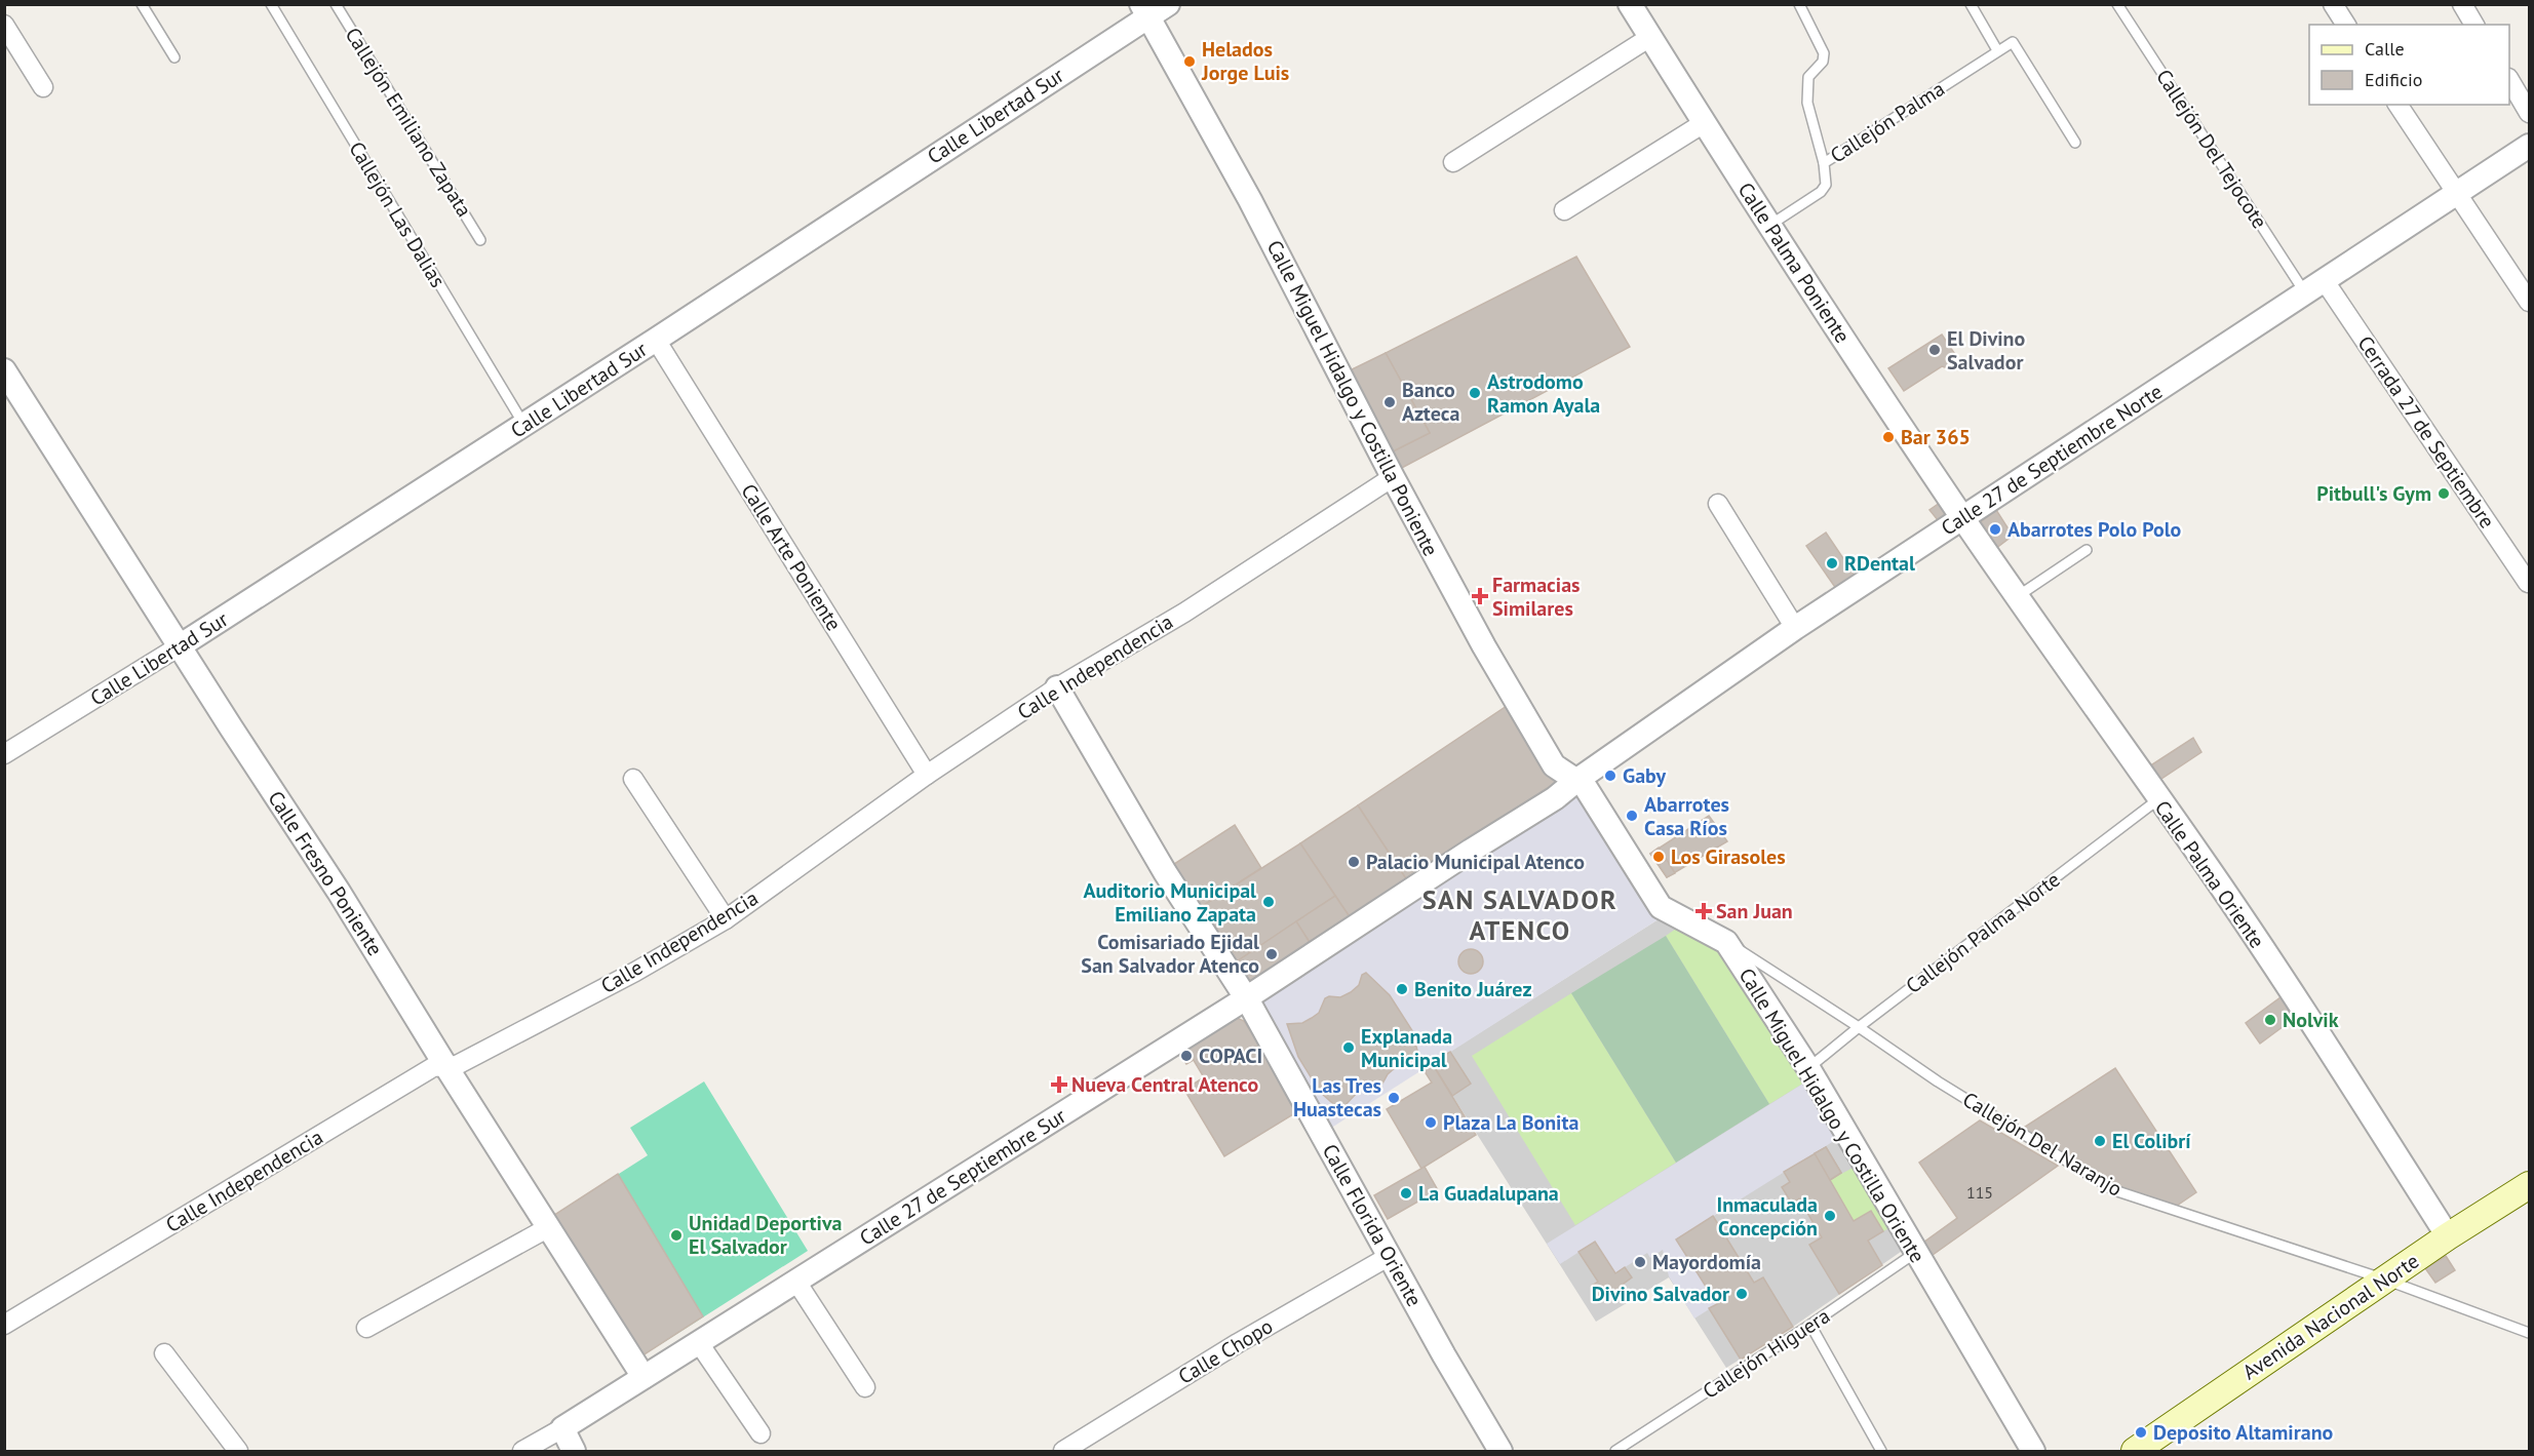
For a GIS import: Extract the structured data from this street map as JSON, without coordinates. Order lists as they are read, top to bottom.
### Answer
{
  "streets": {
    "main road": ["Avenida Nacional Norte"],
    "street": [
      "Calle Libertad Sur",
      "Calle Palma Poniente",
      "Calle Miguel Hidalgo y Costilla Poniente",
      "Cerrada 27 de Septiembre",
      "Calle 27 de Septiembre Norte",
      "Calle Arte Poniente",
      "Calle Independencia",
      "Calle Fresno Poniente",
      "Calle Palma Oriente",
      "Calle Miguel Hidalgo y Costilla Oriente",
      "Calle 27 de Septiembre Sur",
      "Calle Florida Oriente",
      "Calle Chopo"
    ],
    "lane": [
      "Callejón Emiliano Zapata",
      "Callejón Palma",
      "Callejón Del Tejocote",
      "Callejón Las Dalias",
      "Callejón Palma Norte",
      "Callejón Del Naranjo",
      "Callejón Higuera"
    ]
  },
  "crossings": [
    ["Calle Libertad Sur", "Callejón Las Dalias"],
    ["Calle Libertad Sur", "Calle Miguel Hidalgo y Costilla Poniente"],
    ["Calle Libertad Sur", "Calle Arte Poniente"],
    ["Calle Libertad Sur", "Calle Fresno Poniente"],
    ["Callejón Palma", "Calle Palma Poniente"],
    ["Callejón Del Tejocote", "Calle 27 de Septiembre Norte"],
    ["Calle Palma Poniente", "Calle 27 de Septiembre Norte"],
    ["Calle Palma Poniente", "Calle Palma Oriente"],
    ["Calle Miguel Hidalgo y Costilla Poniente", "Calle 27 de Septiembre Norte"],
    ["Calle Miguel Hidalgo y Costilla Poniente", "Calle Independencia"],
    ["Calle Miguel Hidalgo y Costilla Poniente", "Calle Miguel Hidalgo y Costilla Oriente"],
    ["Calle Miguel Hidalgo y Costilla Poniente", "Calle 27 de Septiembre Sur"],
    ["Cerrada 27 de Septiembre", "Calle 27 de Septiembre Norte"],
    ["Calle 27 de Septiembre Norte", "Calle Palma Oriente"],
    ["Calle 27 de Septiembre Norte", "Calle Miguel Hidalgo y Costilla Oriente"],
    ["Calle 27 de Septiembre Norte", "Calle 27 de Septiembre Sur"],
    ["Calle Arte Poniente", "Calle Independencia"],
    ["Calle Independencia", "Calle Fresno Poniente"],
    ["Calle Independencia", "Calle Florida Oriente"],
    ["Calle Fresno Poniente", "Calle 27 de Septiembre Sur"],
    ["Calle Palma Oriente", "Callejón Palma Norte"],
    ["Calle Palma Oriente", "Avenida Nacional Norte"],
    ["Callejón Palma Norte", "Calle Miguel Hidalgo y Costilla Oriente"],
    ["Callejón Palma Norte", "Callejón Del Naranjo"],
    ["Calle Miguel Hidalgo y Costilla Oriente", "Callejón Del Naranjo"],
    ["Calle Miguel Hidalgo y Costilla Oriente", "Calle 27 de Septiembre Sur"],
    ["Calle Miguel Hidalgo y Costilla Oriente", "Callejón Higuera"],
    ["Callejón Del Naranjo", "Avenida Nacional Norte"],
    ["Calle 27 de Septiembre Sur", "Calle Florida Oriente"],
    ["Calle Florida Oriente", "Calle Chopo"]
  ],
  "districts": ["SAN SALVADOR ATENCO"],
  "places": {
    "other": [
      "Helados Jorge Luis",
      "El Divino Salvador",
      "Astrodomo Ramon Ayala",
      "Banco Azteca",
      "Bar 365",
      "Pitbull's Gym",
      "Abarrotes Polo Polo",
      "RDental",
      "Gaby",
      "Abarrotes Casa Ríos",
      "Los Girasoles",
      "Palacio Municipal Atenco",
      "Auditorio Municipal Emiliano Zapata",
      "Comisariado Ejidal San Salvador Atenco",
      "Benito Juárez",
      "Nolvik",
      "Explanada Municipal",
      "COPACI",
      "Las Tres Huastecas",
      "Plaza La Bonita",
      "El Colibrí",
      "La Guadalupana",
      "Inmaculada Concepción",
      "Unidad Deportiva El Salvador",
      "Mayordomía",
      "Divino Salvador",
      "Deposito Altamirano"
    ],
    "health": ["Farmacias Similares", "San Juan", "Nueva Central Atenco"]
  },
  "house_numbers": ["115"],
  "legend": ["Calle", "Edificio"]
}
